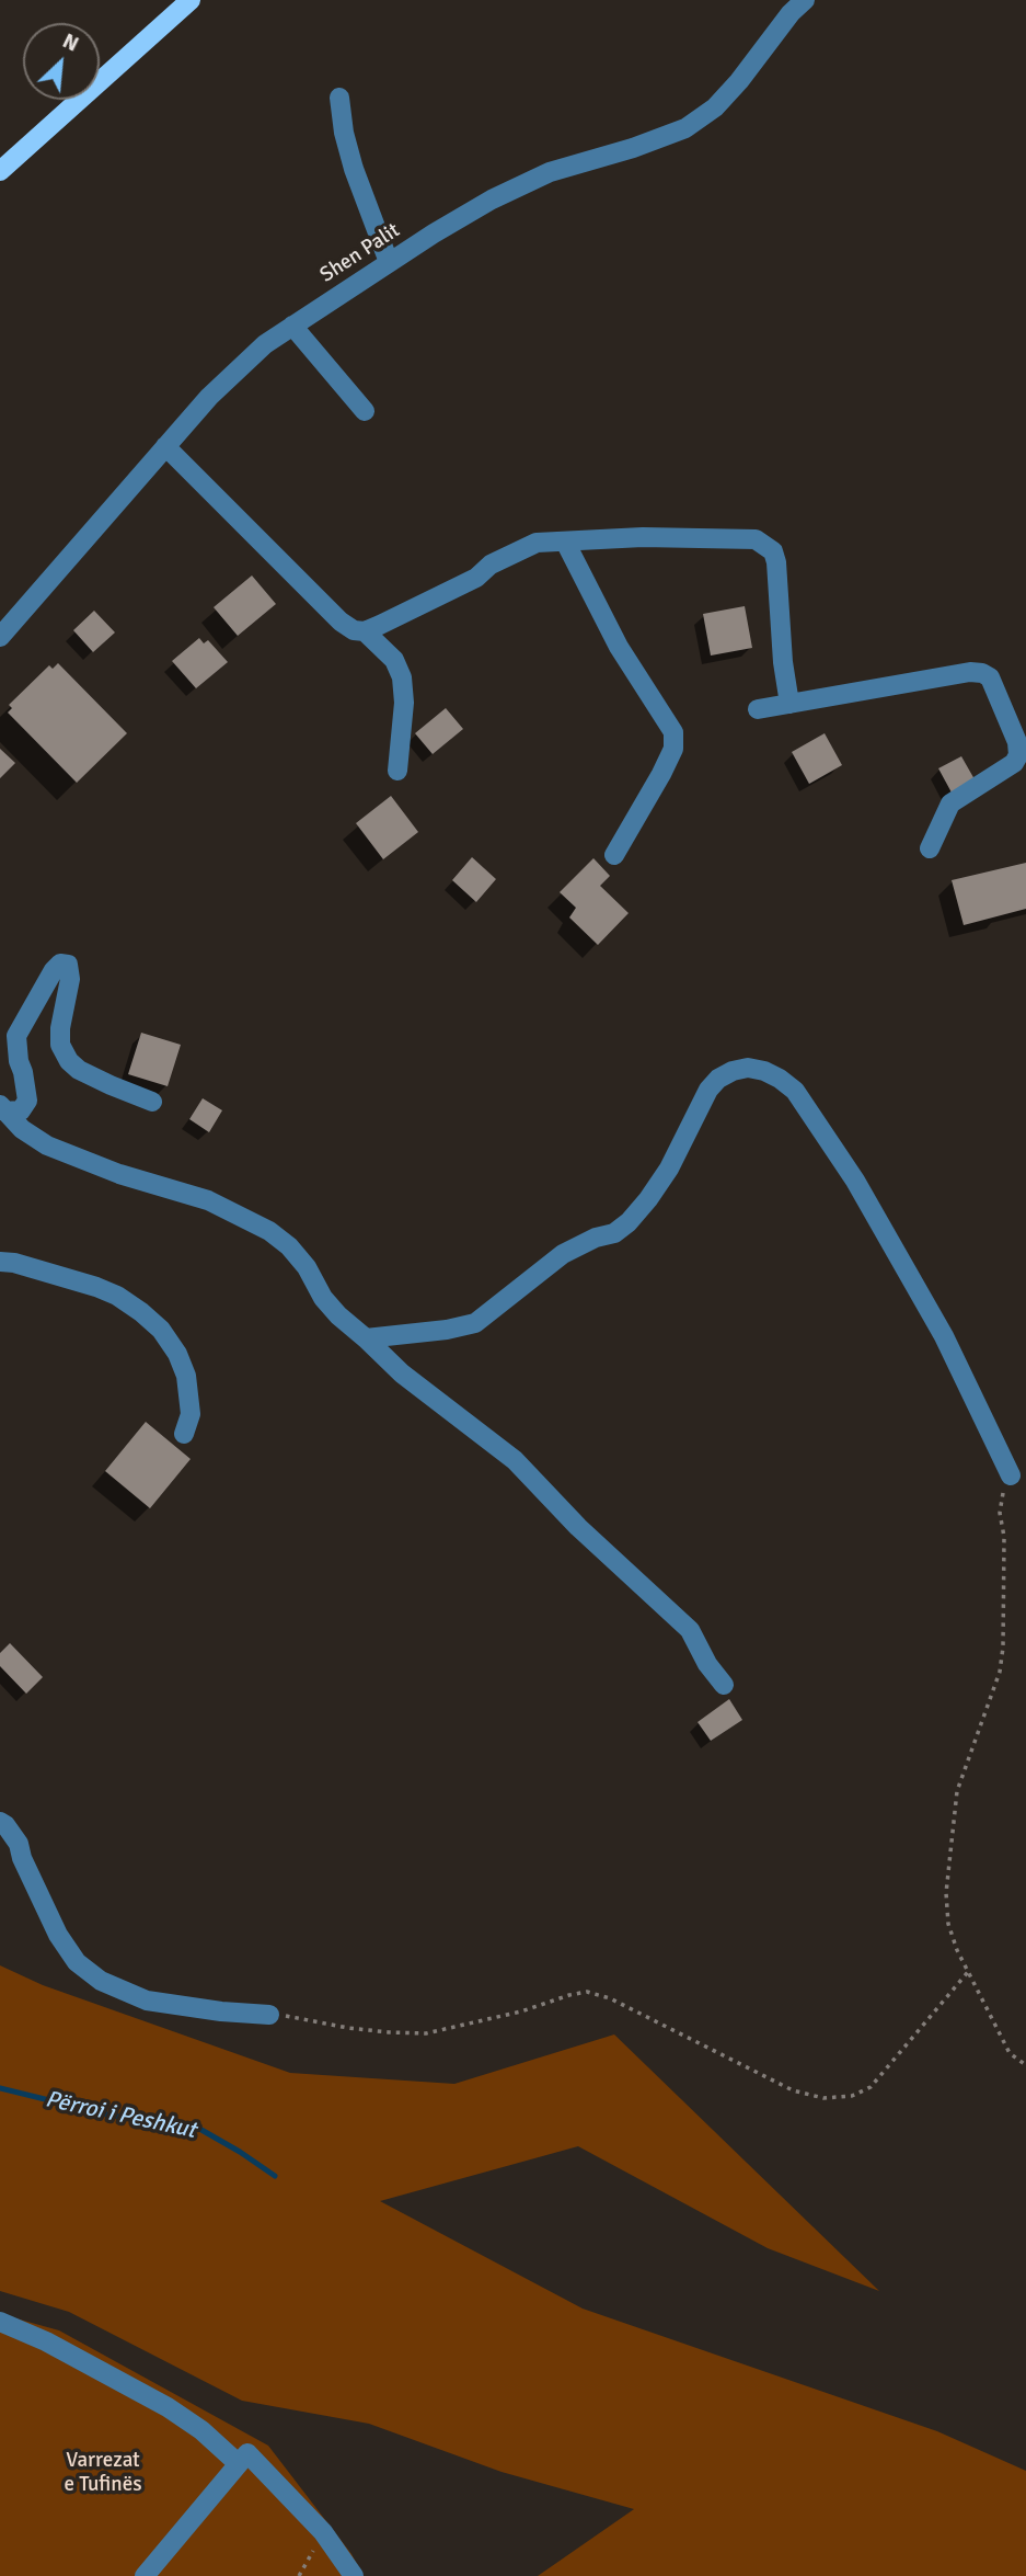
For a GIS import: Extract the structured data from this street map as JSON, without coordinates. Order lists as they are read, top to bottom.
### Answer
{
  "streets": {
    "street": ["Shen Palit"]
  },
  "water": ["Përroi i Peshkut"],
  "parks": ["Varrezat e Tufinës"],
  "north": "top right"
}
